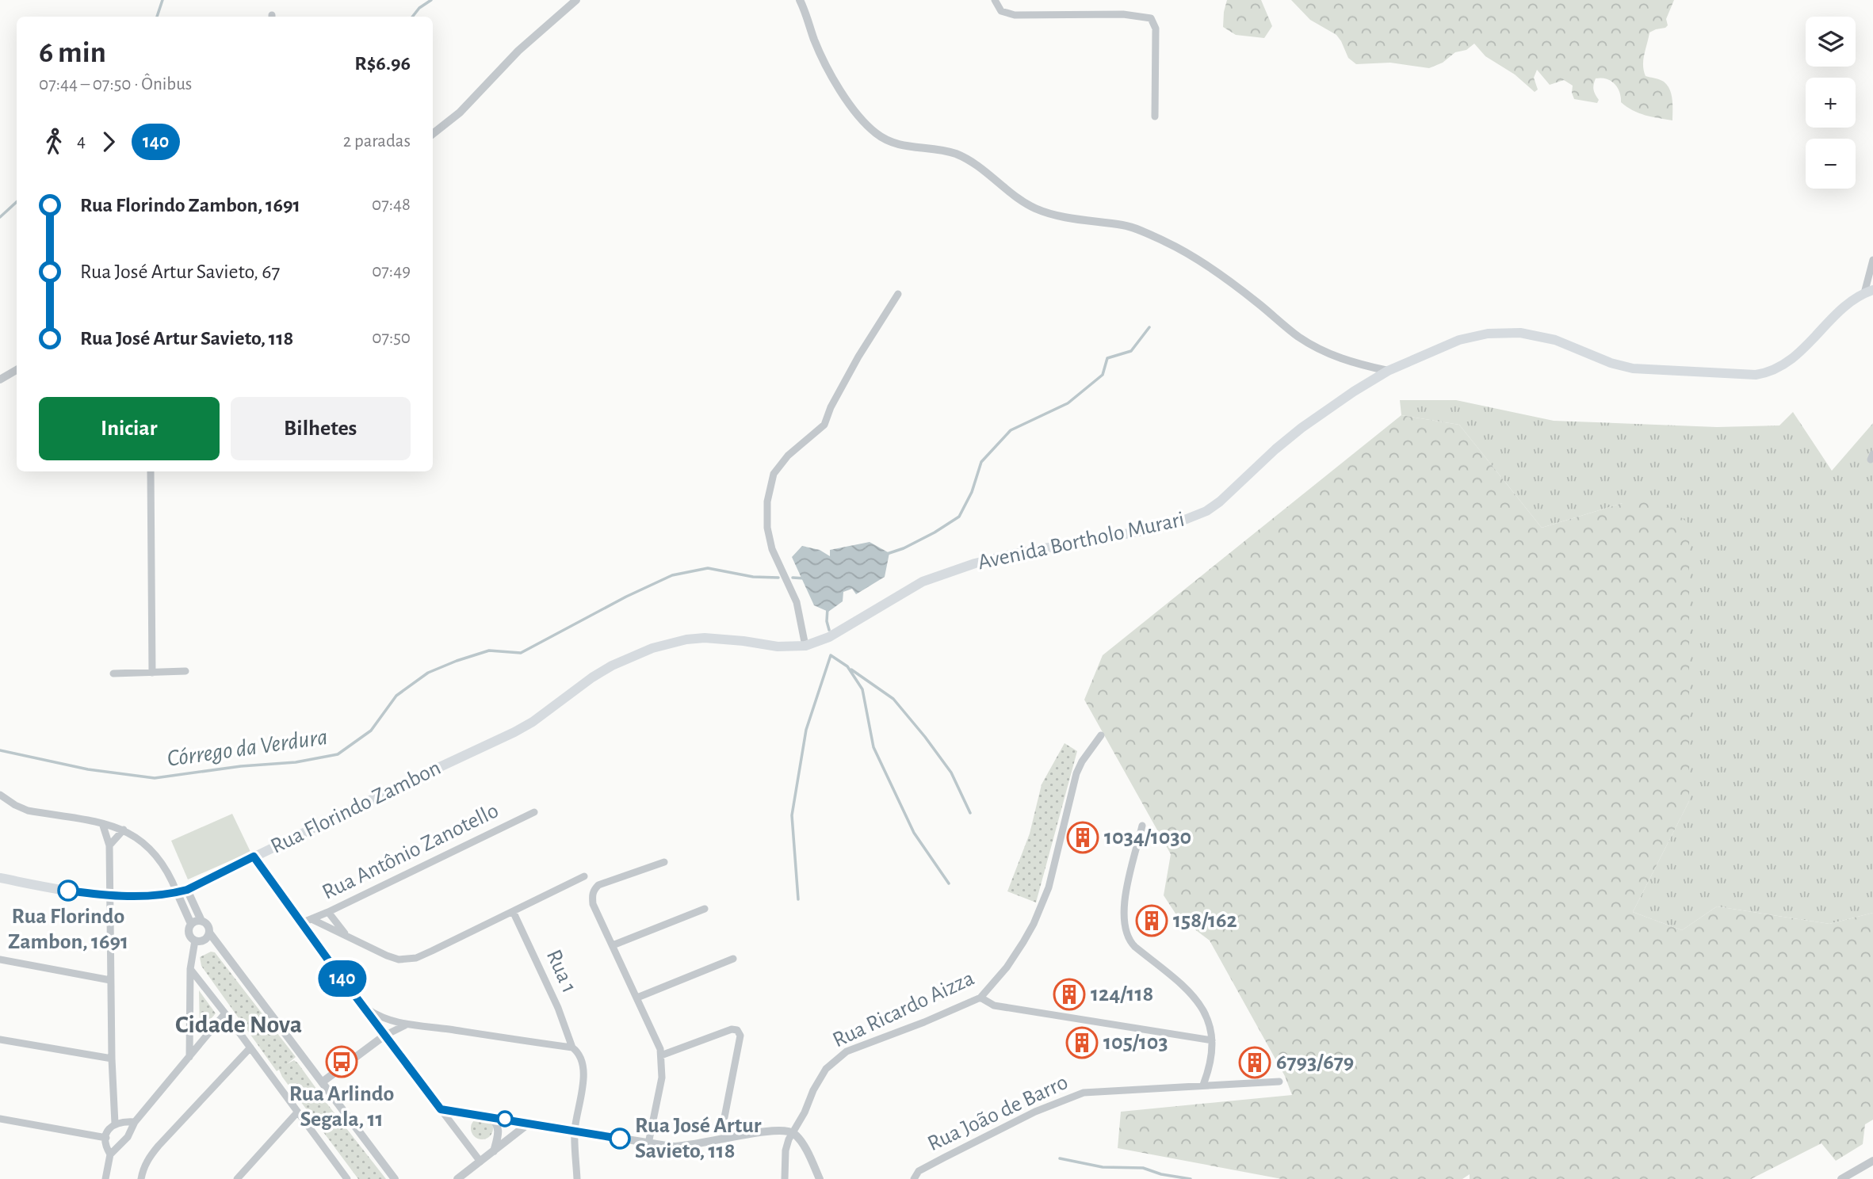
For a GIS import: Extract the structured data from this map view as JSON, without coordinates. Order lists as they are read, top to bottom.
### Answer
{
  "streets": {
    "main road": ["Avenida Bortholo Murari", "Rua Florindo Zambon"],
    "street": [
      "Rua Antônio Zanotello",
      "Rua 1",
      "Rua Ricardo Aizza",
      "Rua João de Barro"
    ]
  },
  "crossings": [
    ["Avenida Bortholo Murari", "Rua Florindo Zambon"]
  ],
  "districts": ["Cidade Nova"],
  "water": ["Córrego da Verdura"],
  "places": {
    "building": [
      "1034/1030",
      "158/162",
      "124/118",
      "105/103",
      "6793/679"
    ],
    "other": ["Rua Florindo Zambon, 1691", "Rua José Artur Savieto, 118"],
    "bus stop": ["Rua Arlindo Segala, 11"]
  },
  "lines": ["bus line 140"],
  "page": {
    "on_map": "140",
    "map_buttons": ["+", "−"],
    "heading": ["6 min", "07:44 – 07:50 · Ônibus", "R$6.96"],
    "legs": ["4", "140", "2 paradas"],
    "list": [
      {
        "name": "Rua Florindo Zambon, 1691",
        "value": "07:48"
      },
      {
        "name": "Rua José Artur Savieto, 67",
        "value": "07:49"
      },
      {
        "name": "Rua José Artur Savieto, 118",
        "value": "07:50"
      }
    ],
    "buttons": ["Iniciar", "Bilhetes"]
  }
}
